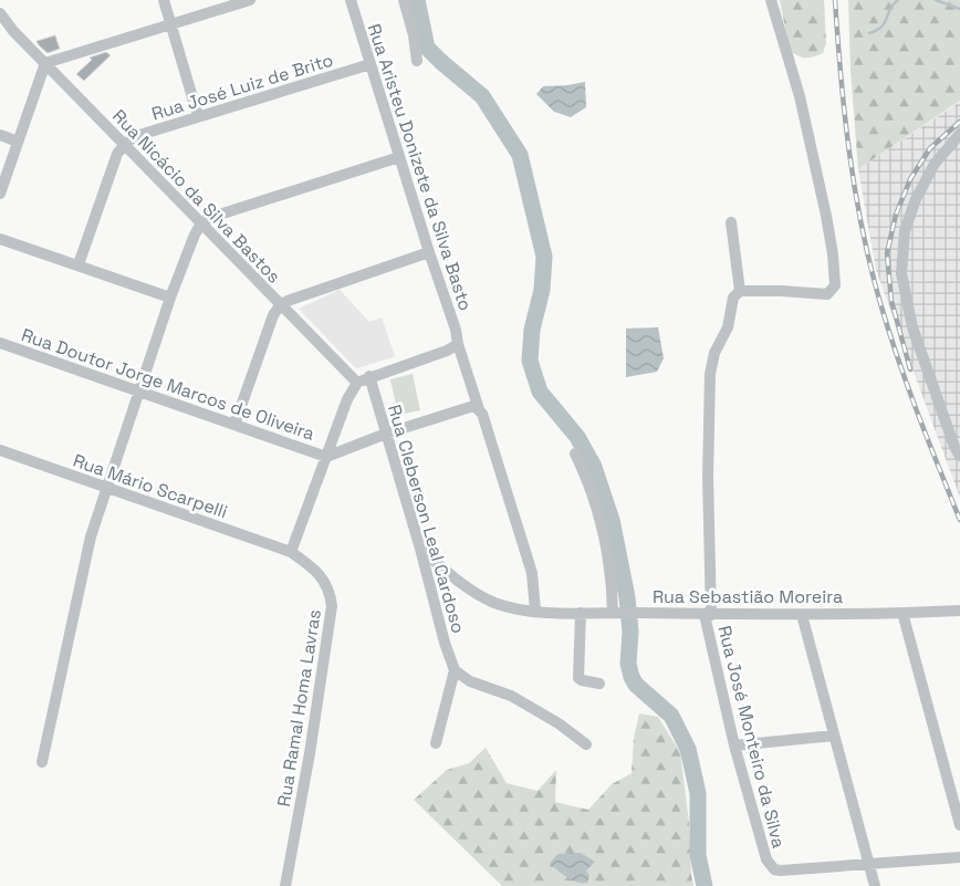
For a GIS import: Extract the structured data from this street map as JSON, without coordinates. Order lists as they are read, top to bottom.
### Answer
{
  "streets": {
    "street": [
      "Rua José Luiz de Brito",
      "Rua Aristeu Donizete da Silva Basto",
      "Rua Nicácio da Silva Bastos",
      "Rua Doutor Jorge Marcos de Oliveira",
      "Rua Mário Scarpelli",
      "Rua Cleberson Leal Cardoso",
      "Rua Sebastião Moreira",
      "Rua Ramal Homa Lavras",
      "Rua José Monteiro da Silva"
    ]
  },
  "crossings": [
    ["Rua José Luiz de Brito", "Rua Aristeu Donizete da Silva Basto"],
    ["Rua José Luiz de Brito", "Rua Nicácio da Silva Bastos"],
    ["Rua Aristeu Donizete da Silva Basto", "Rua Sebastião Moreira"],
    ["Rua Mário Scarpelli", "Rua Ramal Homa Lavras"],
    ["Rua Cleberson Leal Cardoso", "Rua Sebastião Moreira"],
    ["Rua Sebastião Moreira", "Rua José Monteiro da Silva"]
  ]
}
